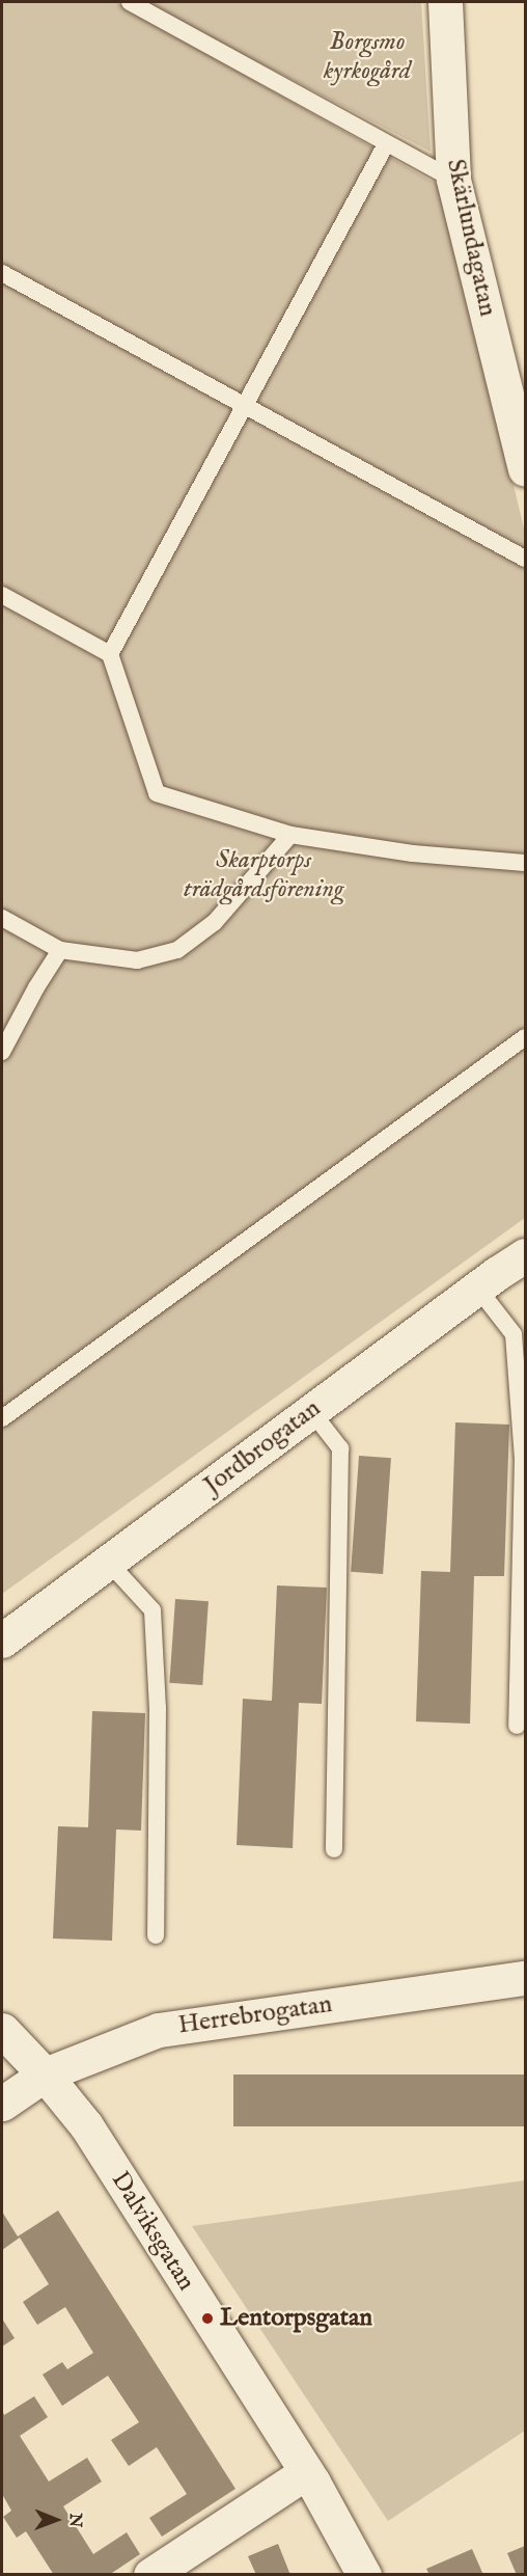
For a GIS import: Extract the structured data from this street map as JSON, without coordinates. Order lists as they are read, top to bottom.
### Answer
{
  "streets": {
    "street": [
      "Skärlundagatan",
      "Jordbrogatan",
      "Herrebrogatan",
      "Dalviksgatan"
    ]
  },
  "crossings": [
    ["Herrebrogatan", "Dalviksgatan"]
  ],
  "parks": ["Borgsmo kyrkogård", "Skarptorps trädgårdsförening"],
  "places": ["Lentorpsgatan"],
  "north": "right"
}
